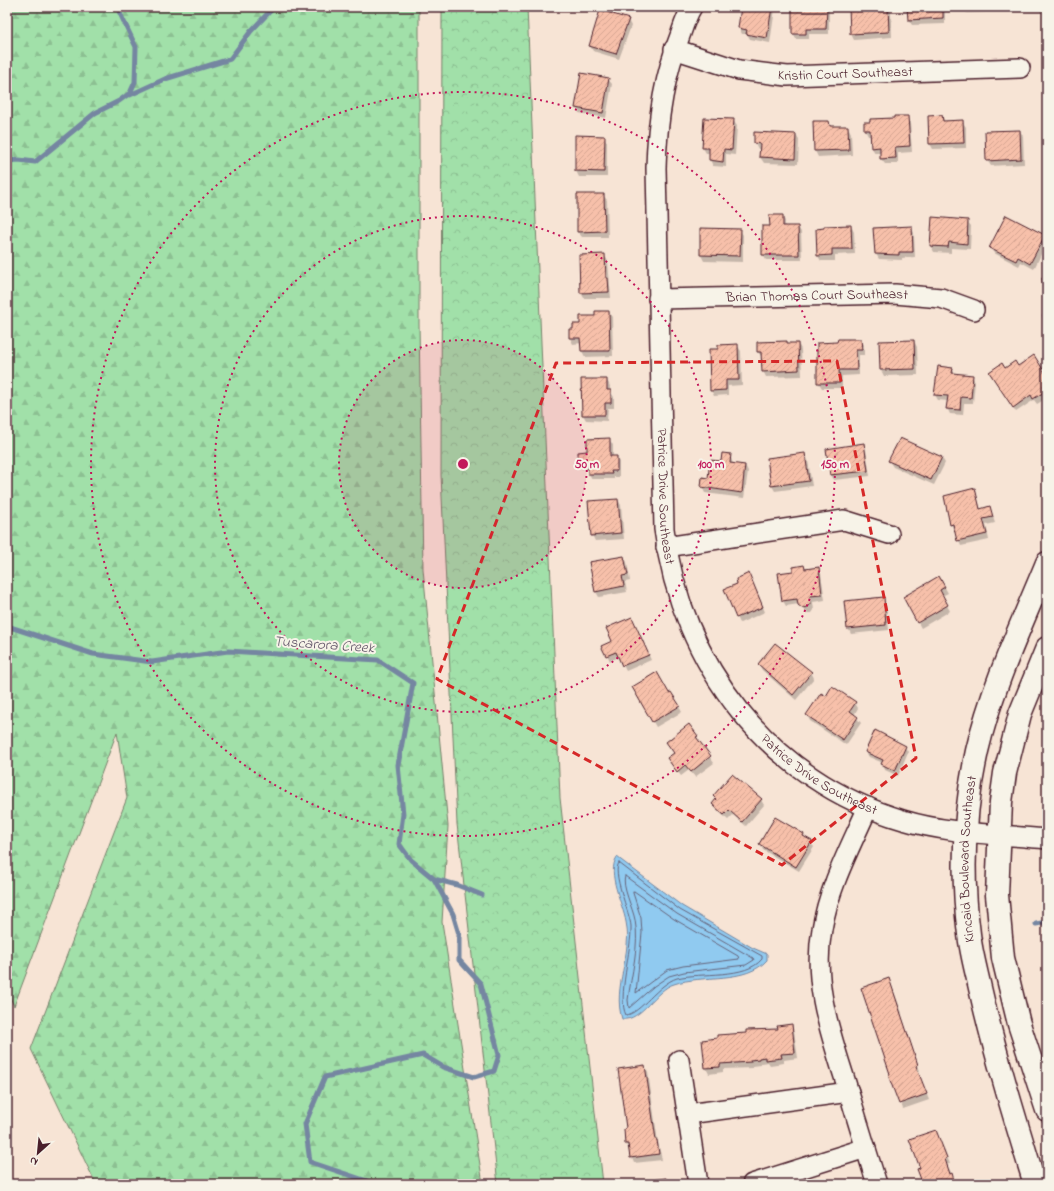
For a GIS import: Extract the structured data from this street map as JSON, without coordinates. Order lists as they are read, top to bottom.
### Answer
{
  "streets": {
    "street": [
      "Kristin Court Southeast",
      "Brian Thomas Court Southeast",
      "Patrice Drive Southeast",
      "Kincaid Boulevard Southeast"
    ]
  },
  "crossings": [
    ["Kristin Court Southeast", "Patrice Drive Southeast"],
    ["Brian Thomas Court Southeast", "Patrice Drive Southeast"],
    ["Patrice Drive Southeast", "Kincaid Boulevard Southeast"]
  ],
  "water": ["Tuscarora Creek"],
  "north": "bottom left",
  "rings": ["50 m", "100 m", "150 m"]
}
